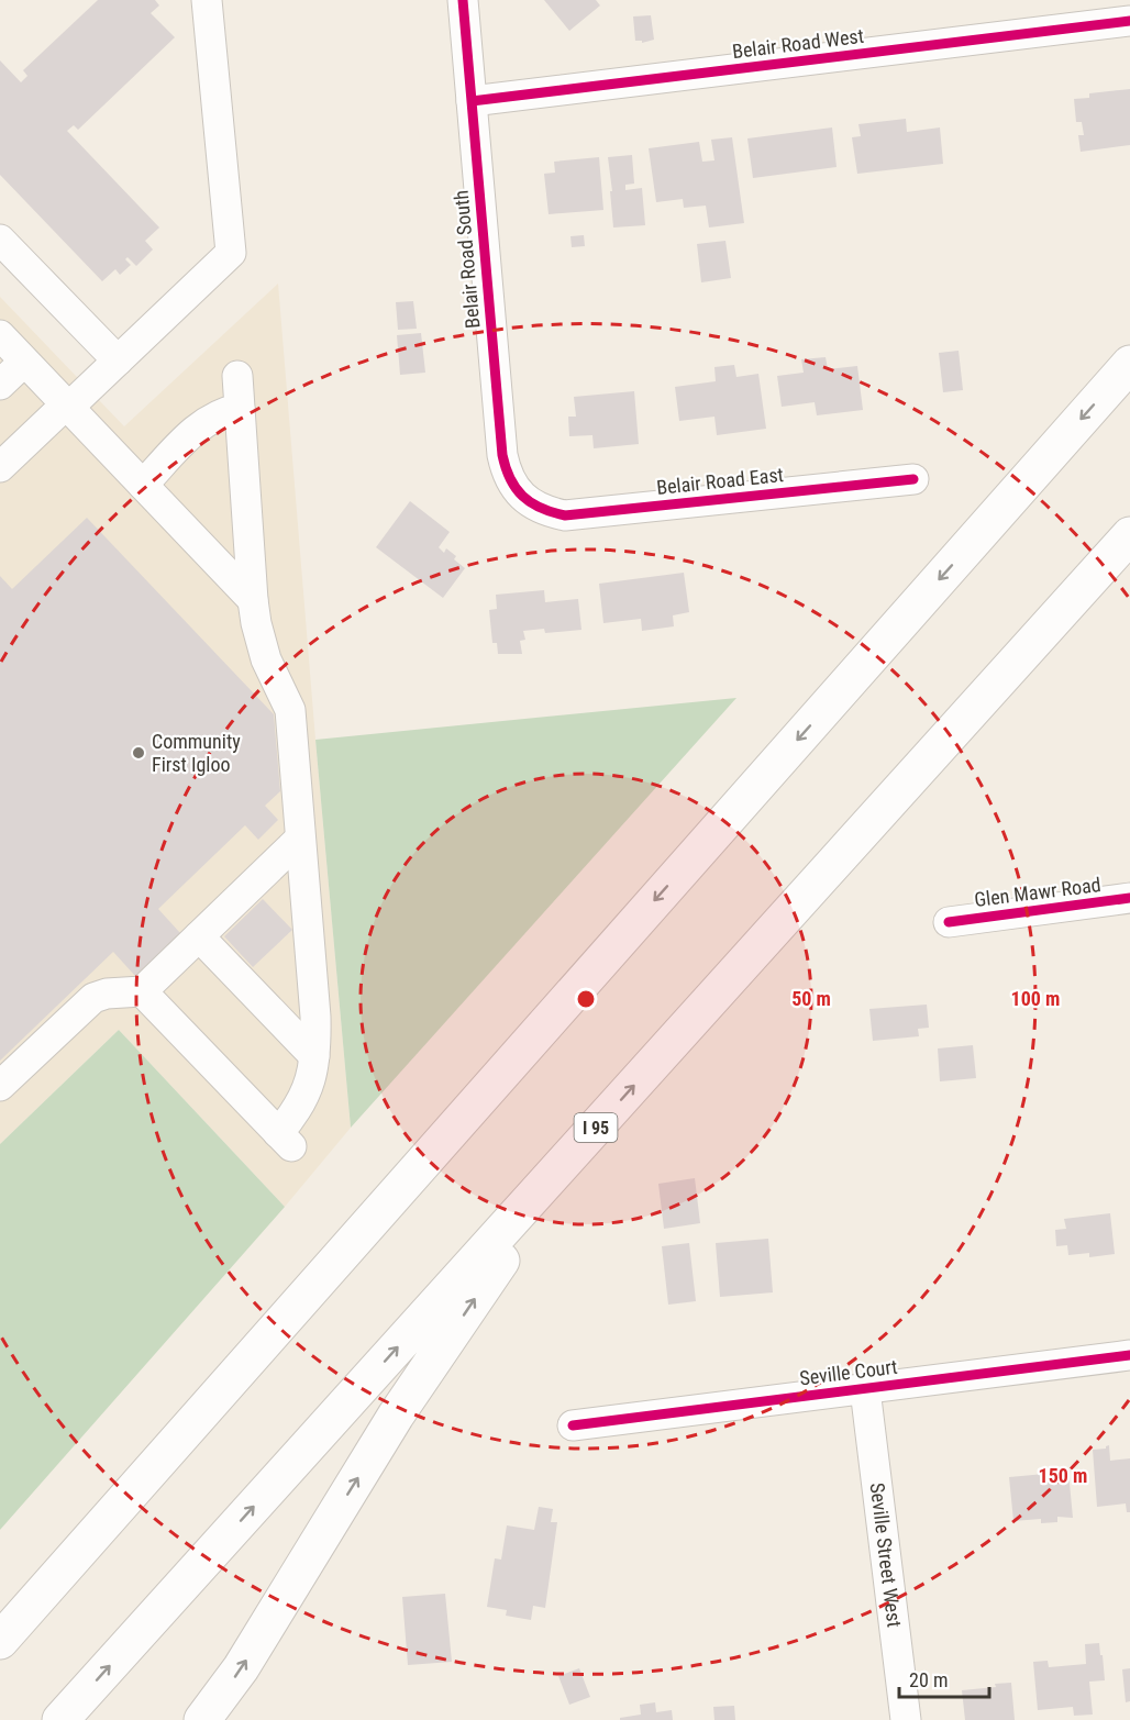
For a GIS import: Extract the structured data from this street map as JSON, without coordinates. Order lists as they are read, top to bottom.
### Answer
{
  "streets": {
    "highway": ["I 95"],
    "street": [
      "Belair Road West",
      "Belair Road South",
      "Belair Road East",
      "Glen Mawr Road",
      "Seville Court",
      "Seville Street West"
    ]
  },
  "crossings": [
    ["Belair Road West", "Belair Road South"],
    ["Belair Road South", "Belair Road East"],
    ["Seville Court", "Seville Street West"]
  ],
  "places": ["Community First Igloo"],
  "scale_bar": "20 m",
  "rings": ["50 m", "100 m", "150 m"]
}
